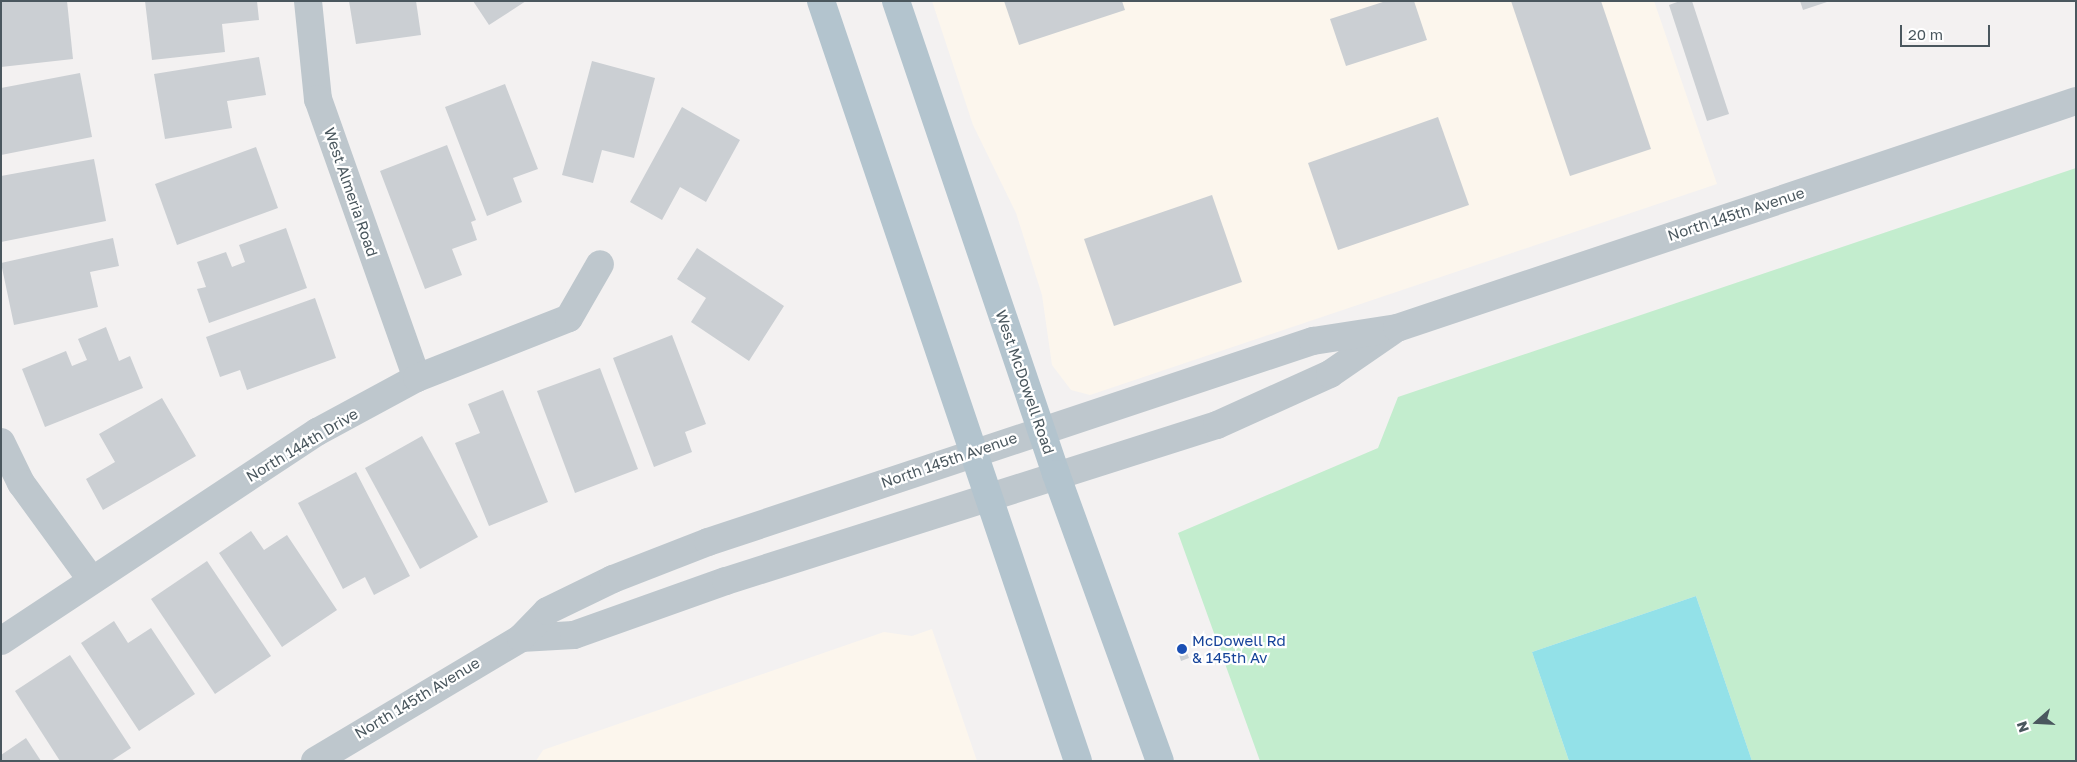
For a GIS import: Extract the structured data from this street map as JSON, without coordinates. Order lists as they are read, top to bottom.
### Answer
{
  "streets": {
    "main road": ["West McDowell Road"],
    "street": ["West Almeria Road", "North 145th Avenue", "North 144th Drive"]
  },
  "crossings": [
    ["West Almeria Road", "North 144th Drive"],
    ["North 145th Avenue", "West McDowell Road"]
  ],
  "places": ["McDowell Rd & 145th Av"],
  "scale_bar": "20 m",
  "north": "left"
}
